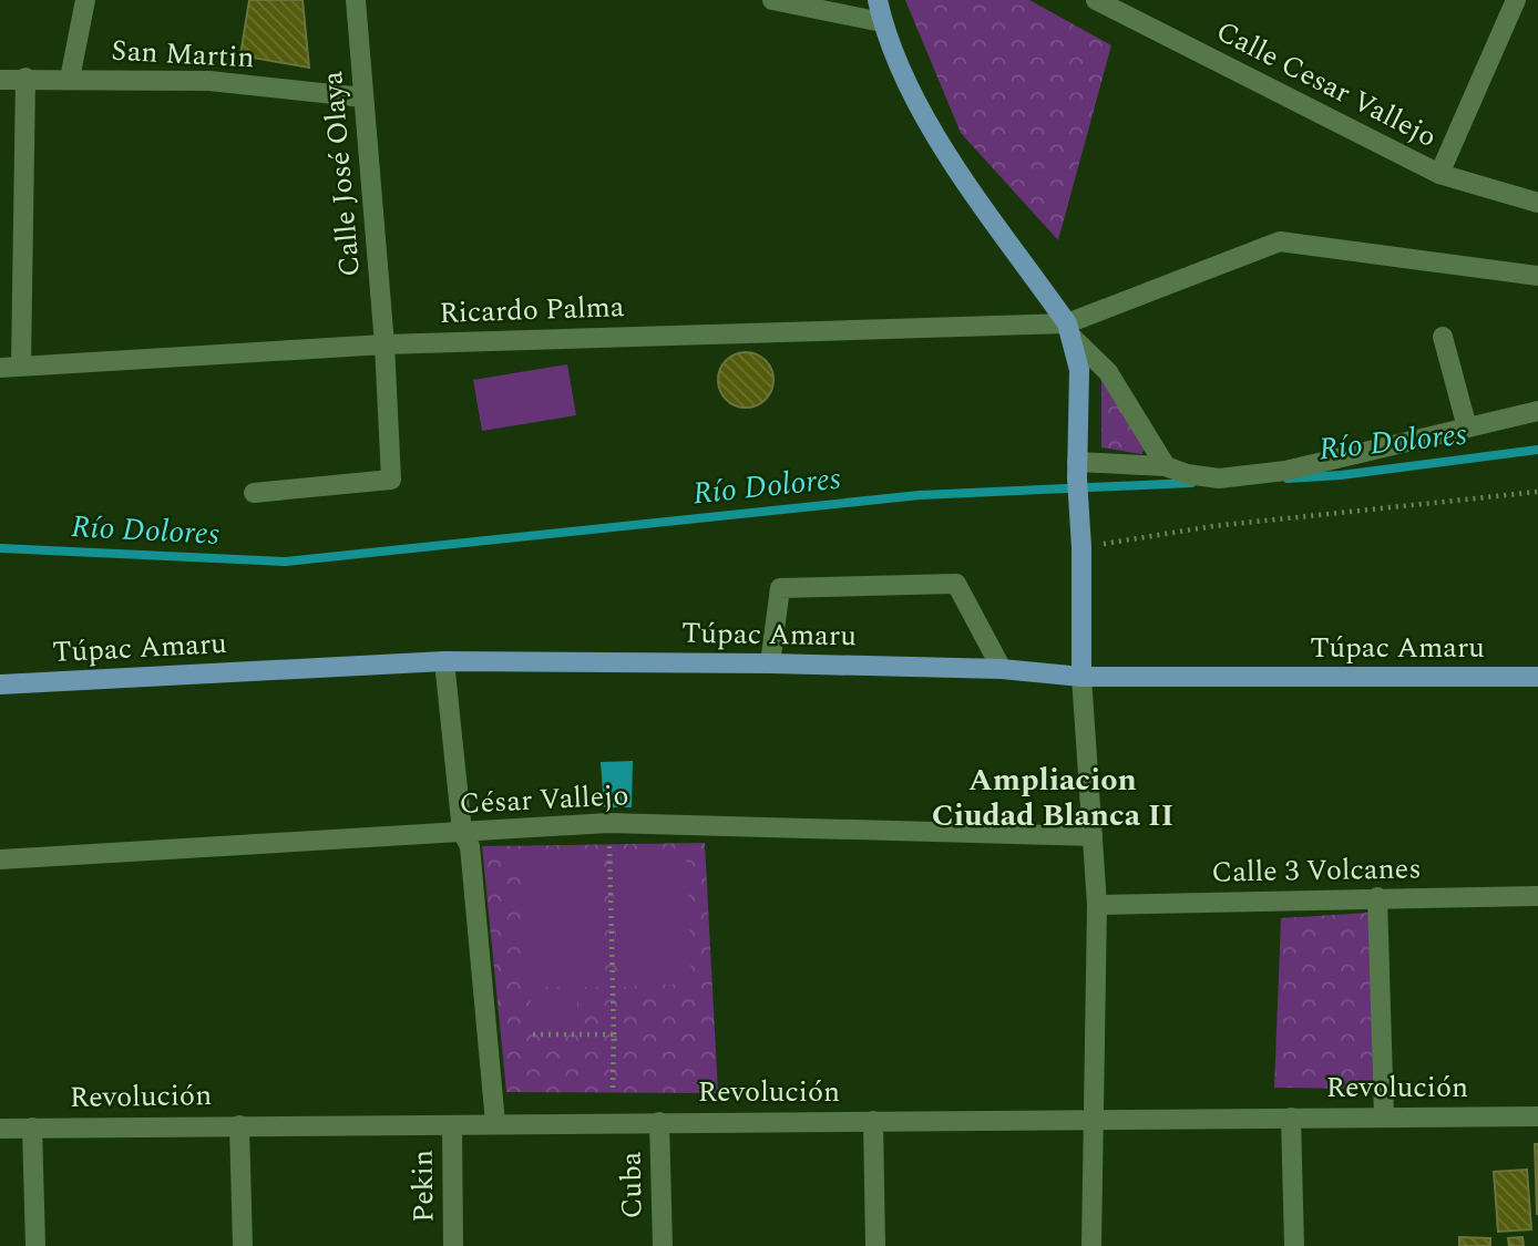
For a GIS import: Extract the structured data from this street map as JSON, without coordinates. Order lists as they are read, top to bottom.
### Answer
{
  "streets": {
    "main road": ["Túpac Amaru"],
    "street": [
      "San Martin",
      "Calle Cesar Vallejo",
      "Calle José Olaya",
      "Ricardo Palma",
      "César Vallejo",
      "Calle 3 Volcanes",
      "Revolución",
      "Cuba",
      "Pekin"
    ]
  },
  "crossings": [
    ["San Martin", "Calle José Olaya"],
    ["Calle José Olaya", "Ricardo Palma"],
    ["Revolución", "Cuba"],
    ["Revolución", "Pekin"]
  ],
  "districts": ["Ampliacion Ciudad Blanca II"],
  "water": ["Río Dolores"]
}
